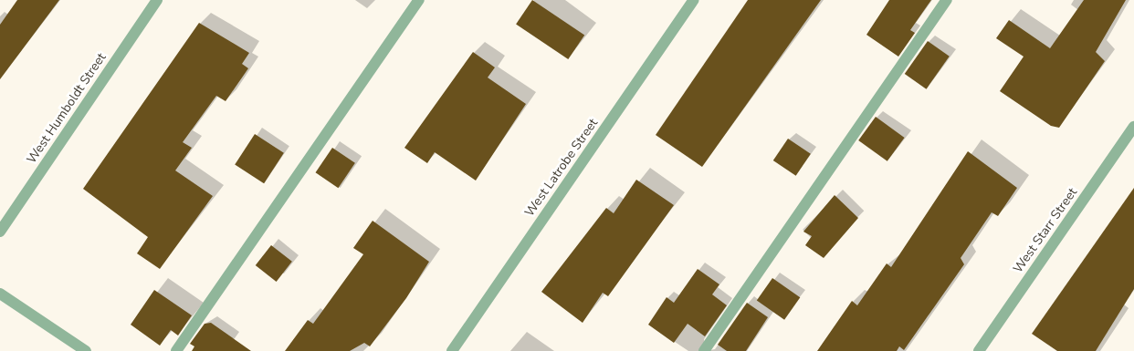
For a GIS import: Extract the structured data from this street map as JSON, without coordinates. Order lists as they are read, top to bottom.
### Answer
{
  "streets": {
    "street": ["West Humboldt Street", "West Latrobe Street", "West Starr Street"]
  }
}
